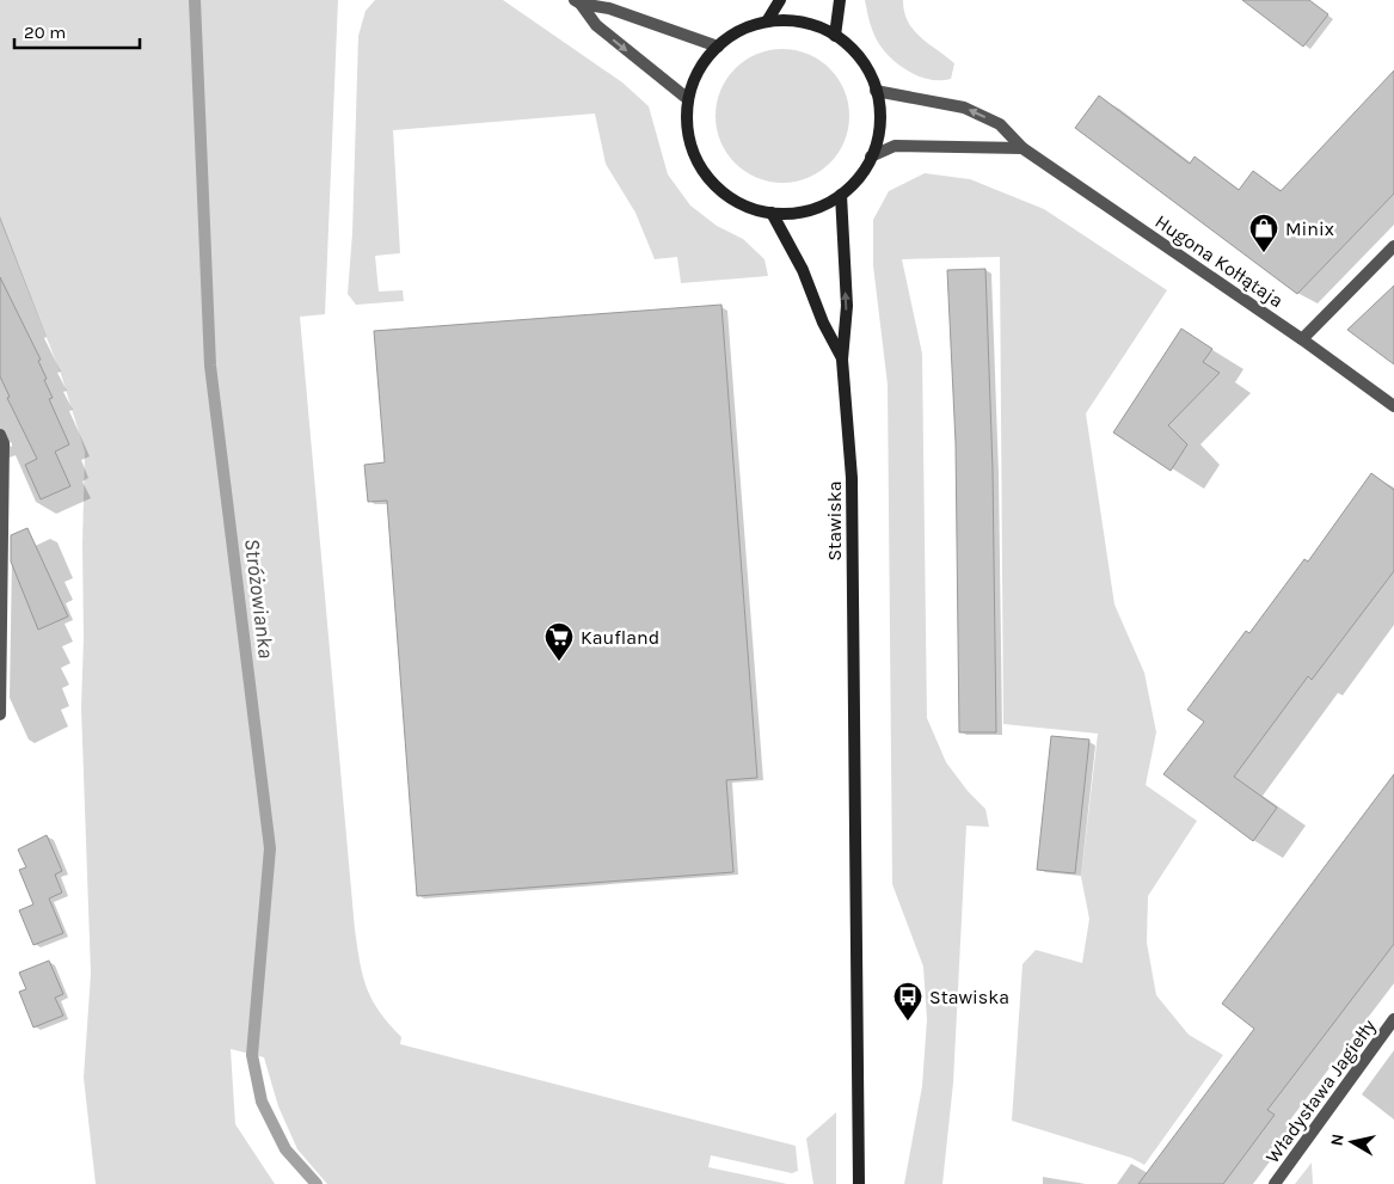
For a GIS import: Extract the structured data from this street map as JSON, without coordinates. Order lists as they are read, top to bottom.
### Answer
{
  "streets": {
    "main road": ["Stawiska"],
    "street": ["Hugona Kołłątaja", "Władysława Jagiełły"]
  },
  "crossings": [
    ["Hugona Kołłątaja", "Stawiska"]
  ],
  "water": ["Stróżowianka"],
  "places": {
    "shop": ["Minix"],
    "supermarket": ["Kaufland"],
    "bus stop": ["Stawiska"]
  },
  "scale_bar": "20 m",
  "north": "left"
}
